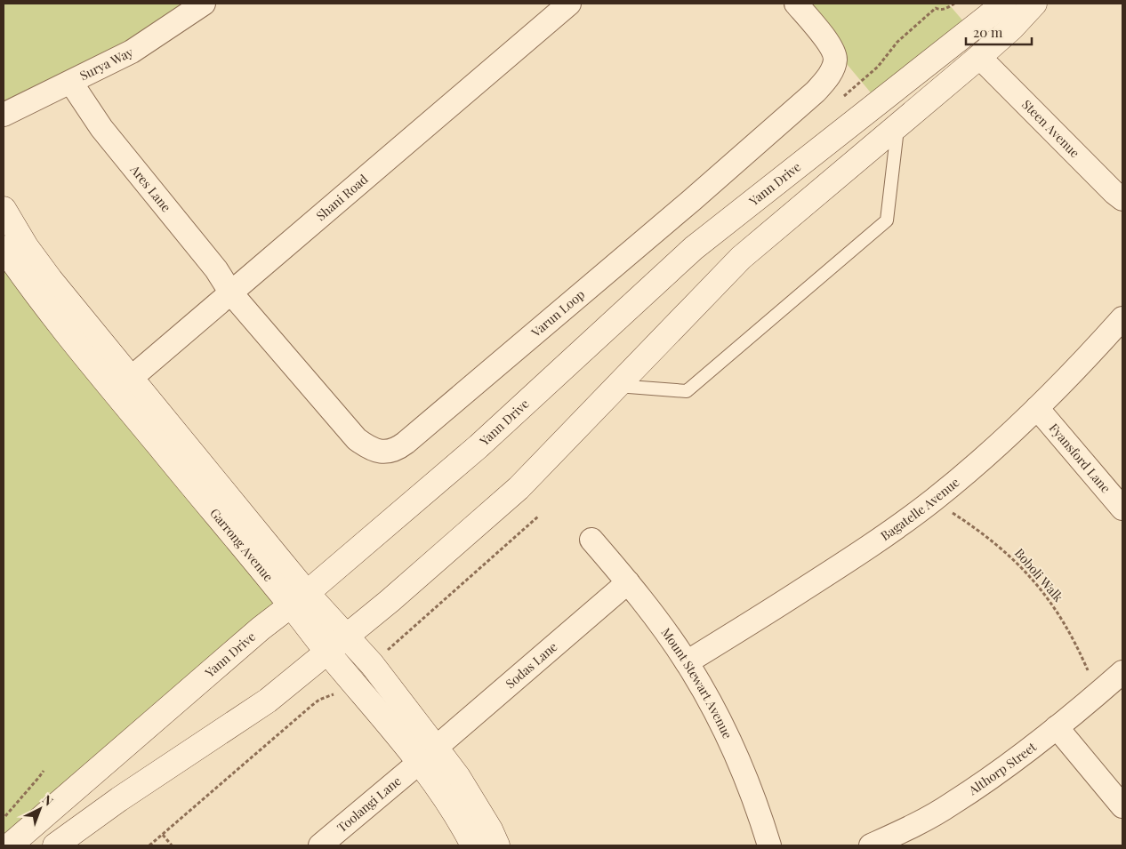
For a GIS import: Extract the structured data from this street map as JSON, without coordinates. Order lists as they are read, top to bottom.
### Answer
{
  "streets": {
    "street": [
      "Surya Way",
      "Steen Avenue",
      "Yann Drive",
      "Ares Lane",
      "Shani Road",
      "Varun Loop",
      "Fyansford Lane",
      "Bagatelle Avenue",
      "Garrong Avenue",
      "Sodas Lane",
      "Mount Stewart Avenue",
      "Althorp Street",
      "Toolangi Lane"
    ],
    "path": ["Boboli Walk"]
  },
  "crossings": [
    ["Surya Way", "Ares Lane"],
    ["Yann Drive", "Garrong Avenue"],
    ["Ares Lane", "Shani Road"],
    ["Ares Lane", "Varun Loop"],
    ["Shani Road", "Varun Loop"],
    ["Shani Road", "Garrong Avenue"],
    ["Fyansford Lane", "Bagatelle Avenue"],
    ["Bagatelle Avenue", "Mount Stewart Avenue"],
    ["Garrong Avenue", "Sodas Lane"],
    ["Garrong Avenue", "Toolangi Lane"],
    ["Sodas Lane", "Mount Stewart Avenue"],
    ["Sodas Lane", "Toolangi Lane"]
  ],
  "scale_bar": "20 m",
  "north": "top right"
}
